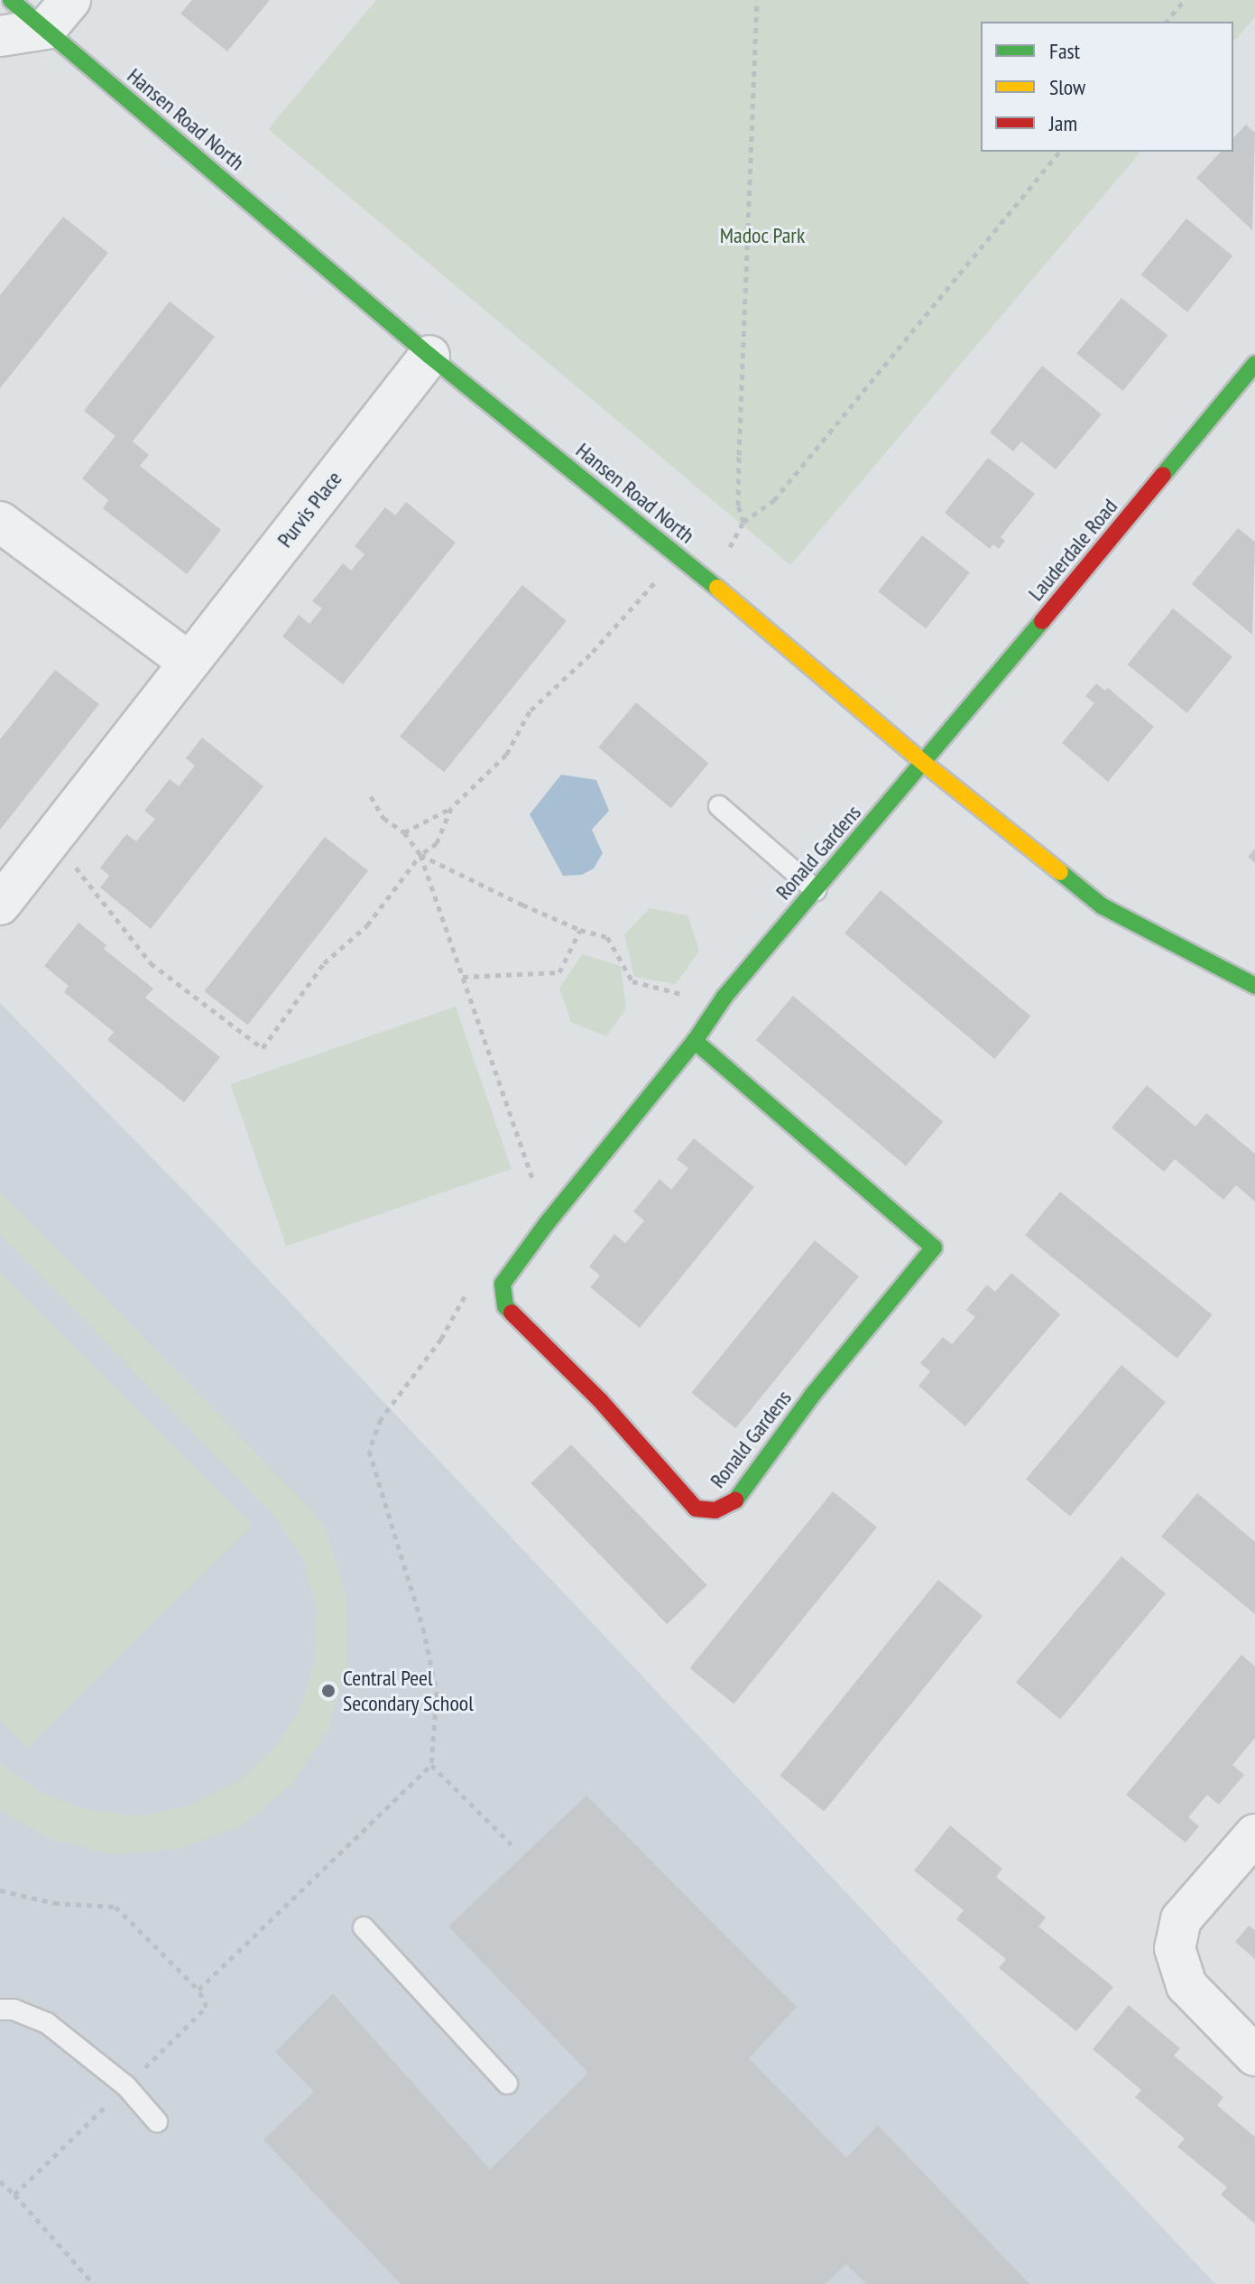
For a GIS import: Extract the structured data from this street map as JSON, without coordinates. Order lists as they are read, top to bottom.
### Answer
{
  "streets": {
    "street": [
      "Hansen Road North",
      "Purvis Place",
      "Lauderdale Road",
      "Ronald Gardens"
    ]
  },
  "crossings": [
    ["Hansen Road North", "Purvis Place"],
    ["Hansen Road North", "Lauderdale Road"],
    ["Hansen Road North", "Ronald Gardens"],
    ["Lauderdale Road", "Ronald Gardens"]
  ],
  "parks": ["Madoc Park"],
  "places": ["Central Peel Secondary School"],
  "legend": ["Fast", "Slow", "Jam"]
}
